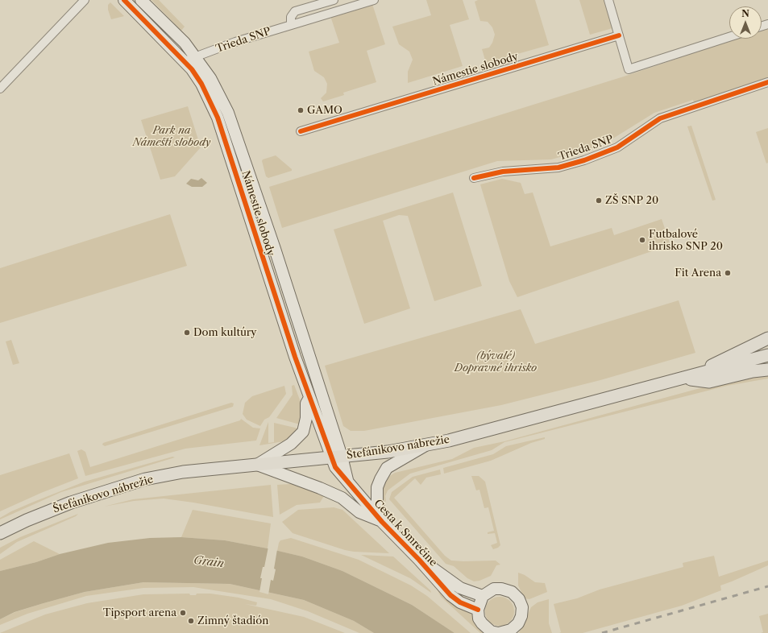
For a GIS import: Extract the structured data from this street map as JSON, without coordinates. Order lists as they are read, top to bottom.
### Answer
{
  "streets": {
    "main road": ["Štefánikovo nábrežie"],
    "street": ["Trieda SNP", "Námestie slobody", "Cesta k Smrečine"]
  },
  "crossings": [
    ["Trieda SNP", "Námestie slobody"],
    ["Námestie slobody", "Štefánikovo nábrežie"],
    ["Námestie slobody", "Cesta k Smrečine"],
    ["Štefánikovo nábrežie", "Cesta k Smrečine"]
  ],
  "water": ["Grain"],
  "parks": ["Park na Námestí slobody", "(bývalé) Dopravné ihrisko"],
  "places": [
    "GAMO",
    "ZŠ SNP 20",
    "Futbalové ihrisko SNP 20",
    "Fit Arena",
    "Dom kultúry",
    "Tipsport arena",
    "Zimný štadión"
  ],
  "north": "top"
}
